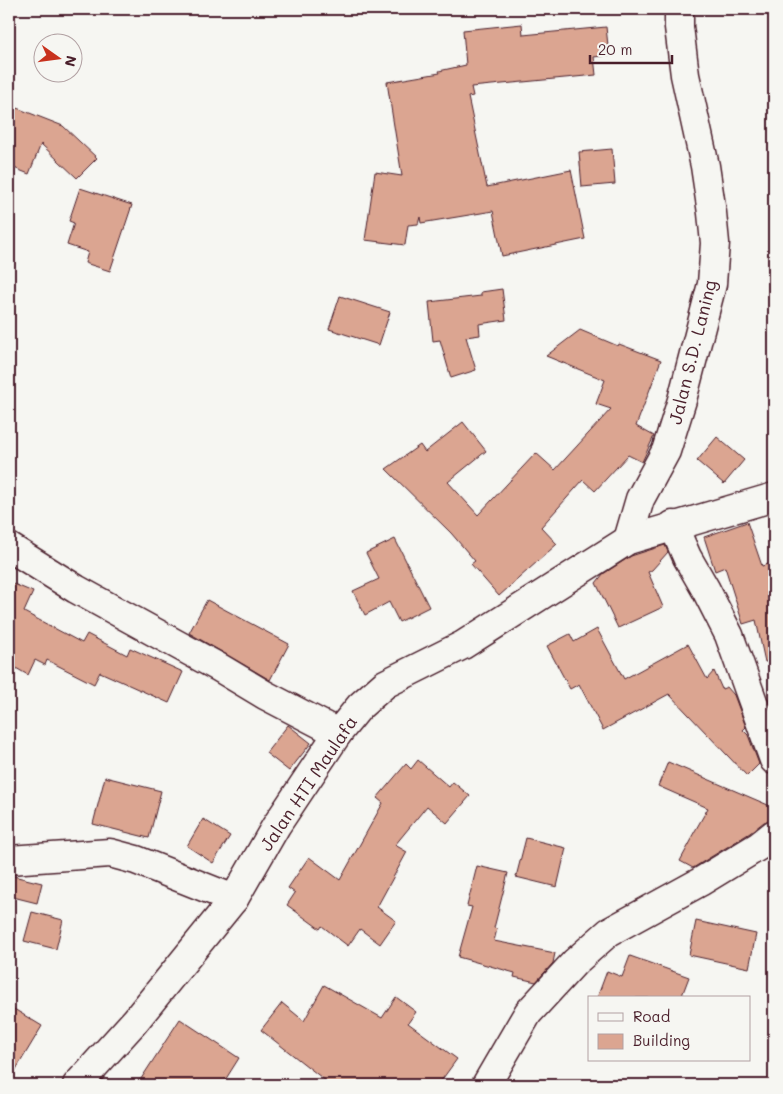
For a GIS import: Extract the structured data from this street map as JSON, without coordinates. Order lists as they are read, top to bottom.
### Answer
{
  "streets": {
    "street": ["Jalan S.D. Laning", "Jalan HTI Maulafa"]
  },
  "crossings": [
    ["Jalan S.D. Laning", "Jalan HTI Maulafa"]
  ],
  "legend": ["Road", "Building"],
  "scale_bar": "20 m",
  "north": "right"
}
